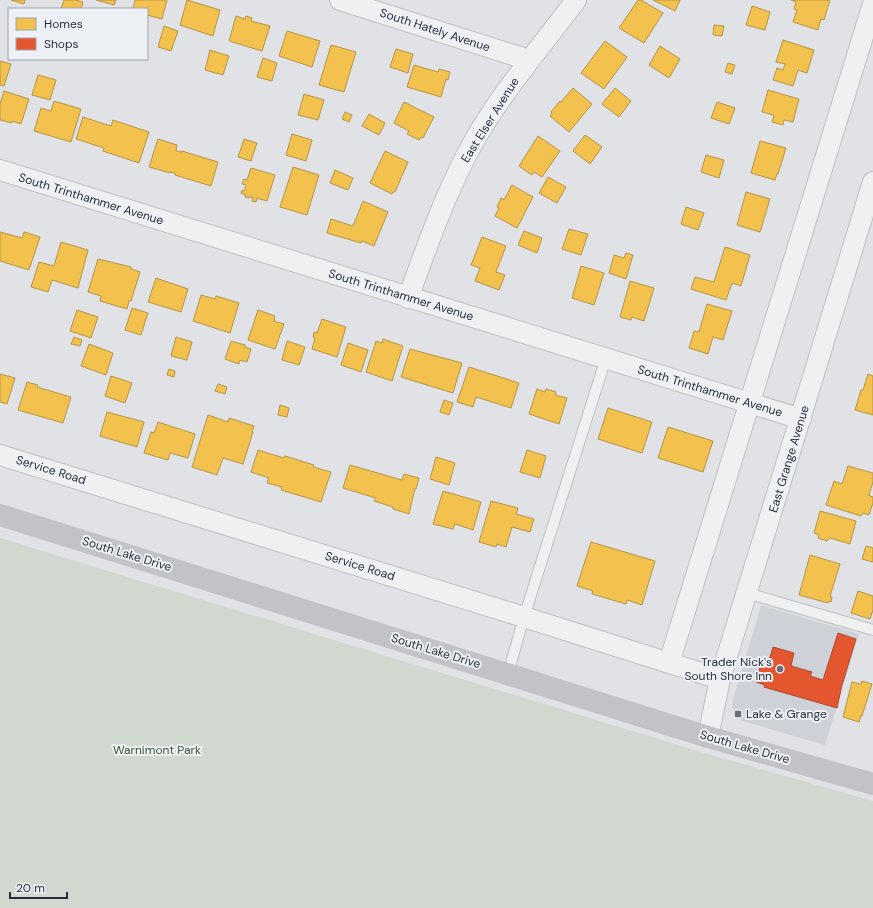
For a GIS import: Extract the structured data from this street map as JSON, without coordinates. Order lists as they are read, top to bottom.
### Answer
{
  "streets": {
    "main road": ["South Lake Drive"],
    "street": [
      "South Hately Avenue",
      "East Elser Avenue",
      "South Trinthammer Avenue",
      "East Grange Avenue",
      "Service Road"
    ]
  },
  "crossings": [
    ["South Hately Avenue", "East Elser Avenue"],
    ["East Elser Avenue", "South Trinthammer Avenue"],
    ["South Trinthammer Avenue", "East Grange Avenue"],
    ["East Grange Avenue", "Service Road"],
    ["East Grange Avenue", "South Lake Drive"]
  ],
  "parks": ["Warnimont Park"],
  "places": {
    "other": ["Trader Nick's South Shore Inn"],
    "transit": ["Lake & Grange"]
  },
  "legend": ["Homes", "Shops"],
  "scale_bar": "20 m"
}
